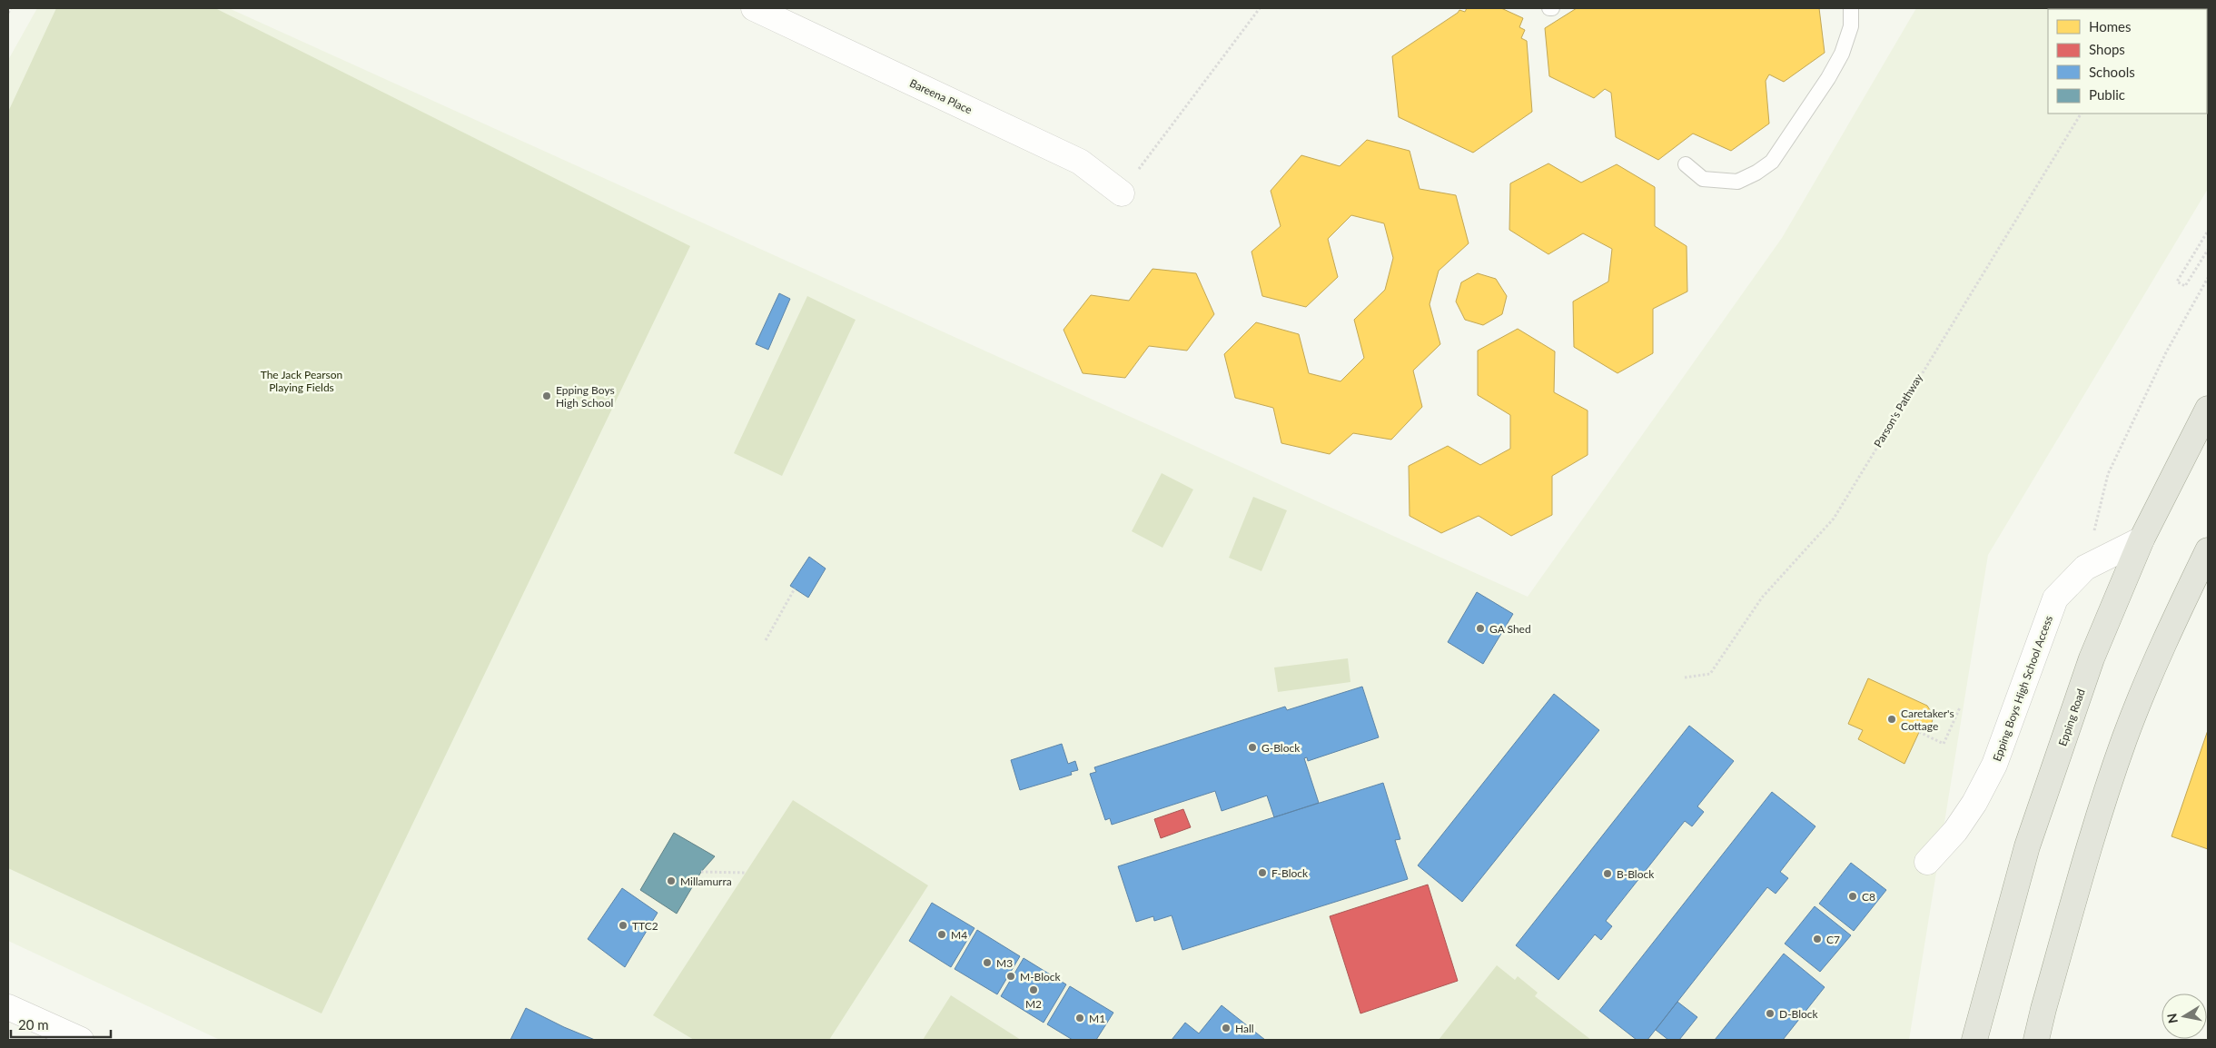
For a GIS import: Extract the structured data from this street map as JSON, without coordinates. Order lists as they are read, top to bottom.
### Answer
{
  "streets": {
    "main road": ["Epping Road"],
    "street": ["Bareena Place", "Epping Boys High School Access"],
    "path": ["Parson's Pathway"]
  },
  "crossings": [
    ["Epping Boys High School Access", "Epping Road"]
  ],
  "parks": ["The Jack Pearson Playing Fields"],
  "places": [
    "Epping Boys High School",
    "GA Shed",
    "Caretaker's Cottage",
    "G-Block",
    "F-Block",
    "B-Block",
    "Millamurra",
    "C8",
    "TTC2",
    "M4",
    "C7",
    "M3",
    "M-Block",
    "M2",
    "D-Block",
    "M1",
    "Hall"
  ],
  "legend": [
    "Homes",
    "Shops",
    "Schools",
    "Public"
  ],
  "scale_bar": "20 m",
  "north": "left"
}
